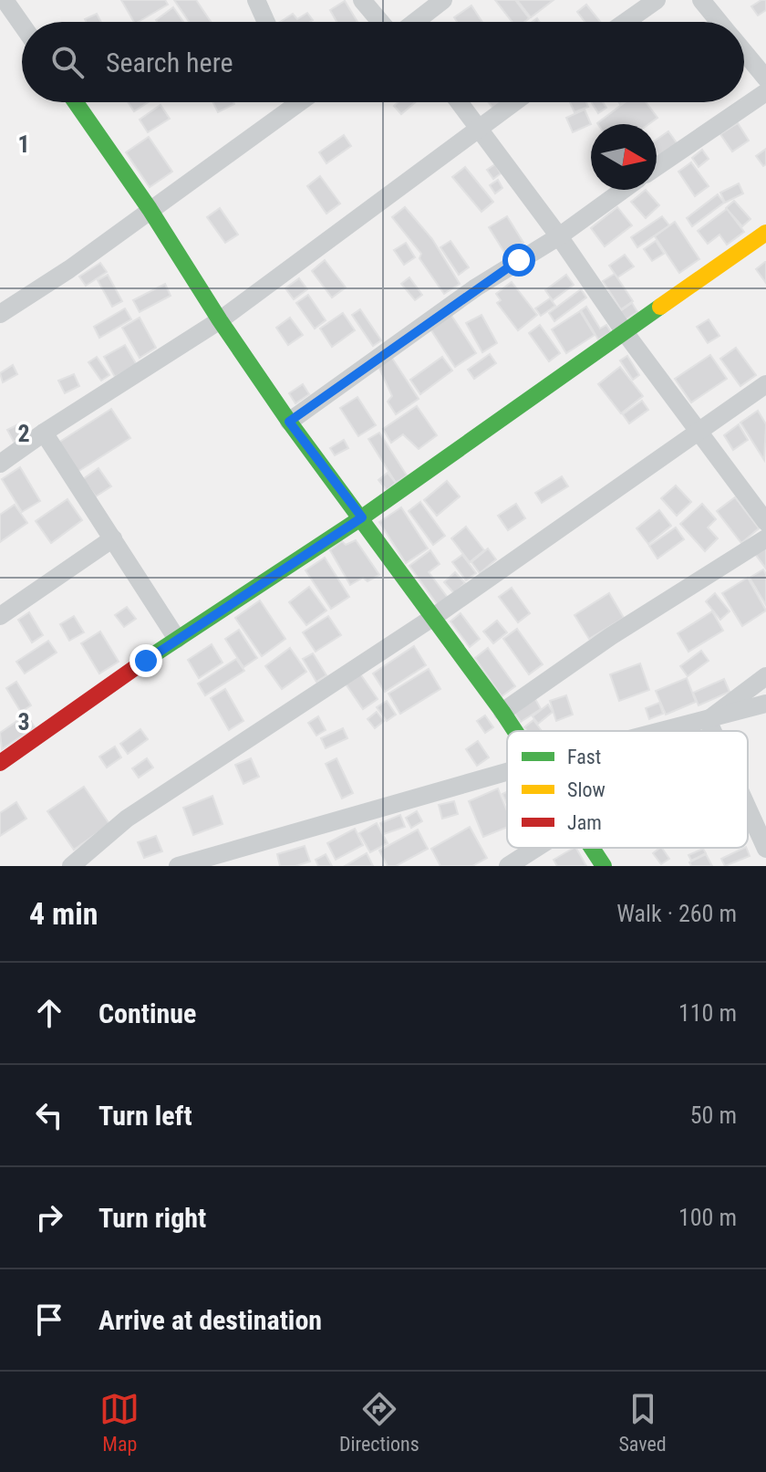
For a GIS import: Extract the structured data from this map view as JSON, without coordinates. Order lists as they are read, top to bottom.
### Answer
{
  "legend": ["Fast", "Slow", "Jam"],
  "north": "right",
  "page": {
    "search": "Search here",
    "heading": ["4 min", "Walk · 260 m"],
    "list": [
      ["Continue", "110 m"],
      ["Turn left", "50 m"],
      ["Turn right", "100 m"],
      "Arrive at destination"
    ],
    "nav": ["Map", "Directions", "Saved"]
  },
  "grid": {
    "rows": ["1", "2", "3"]
  }
}
